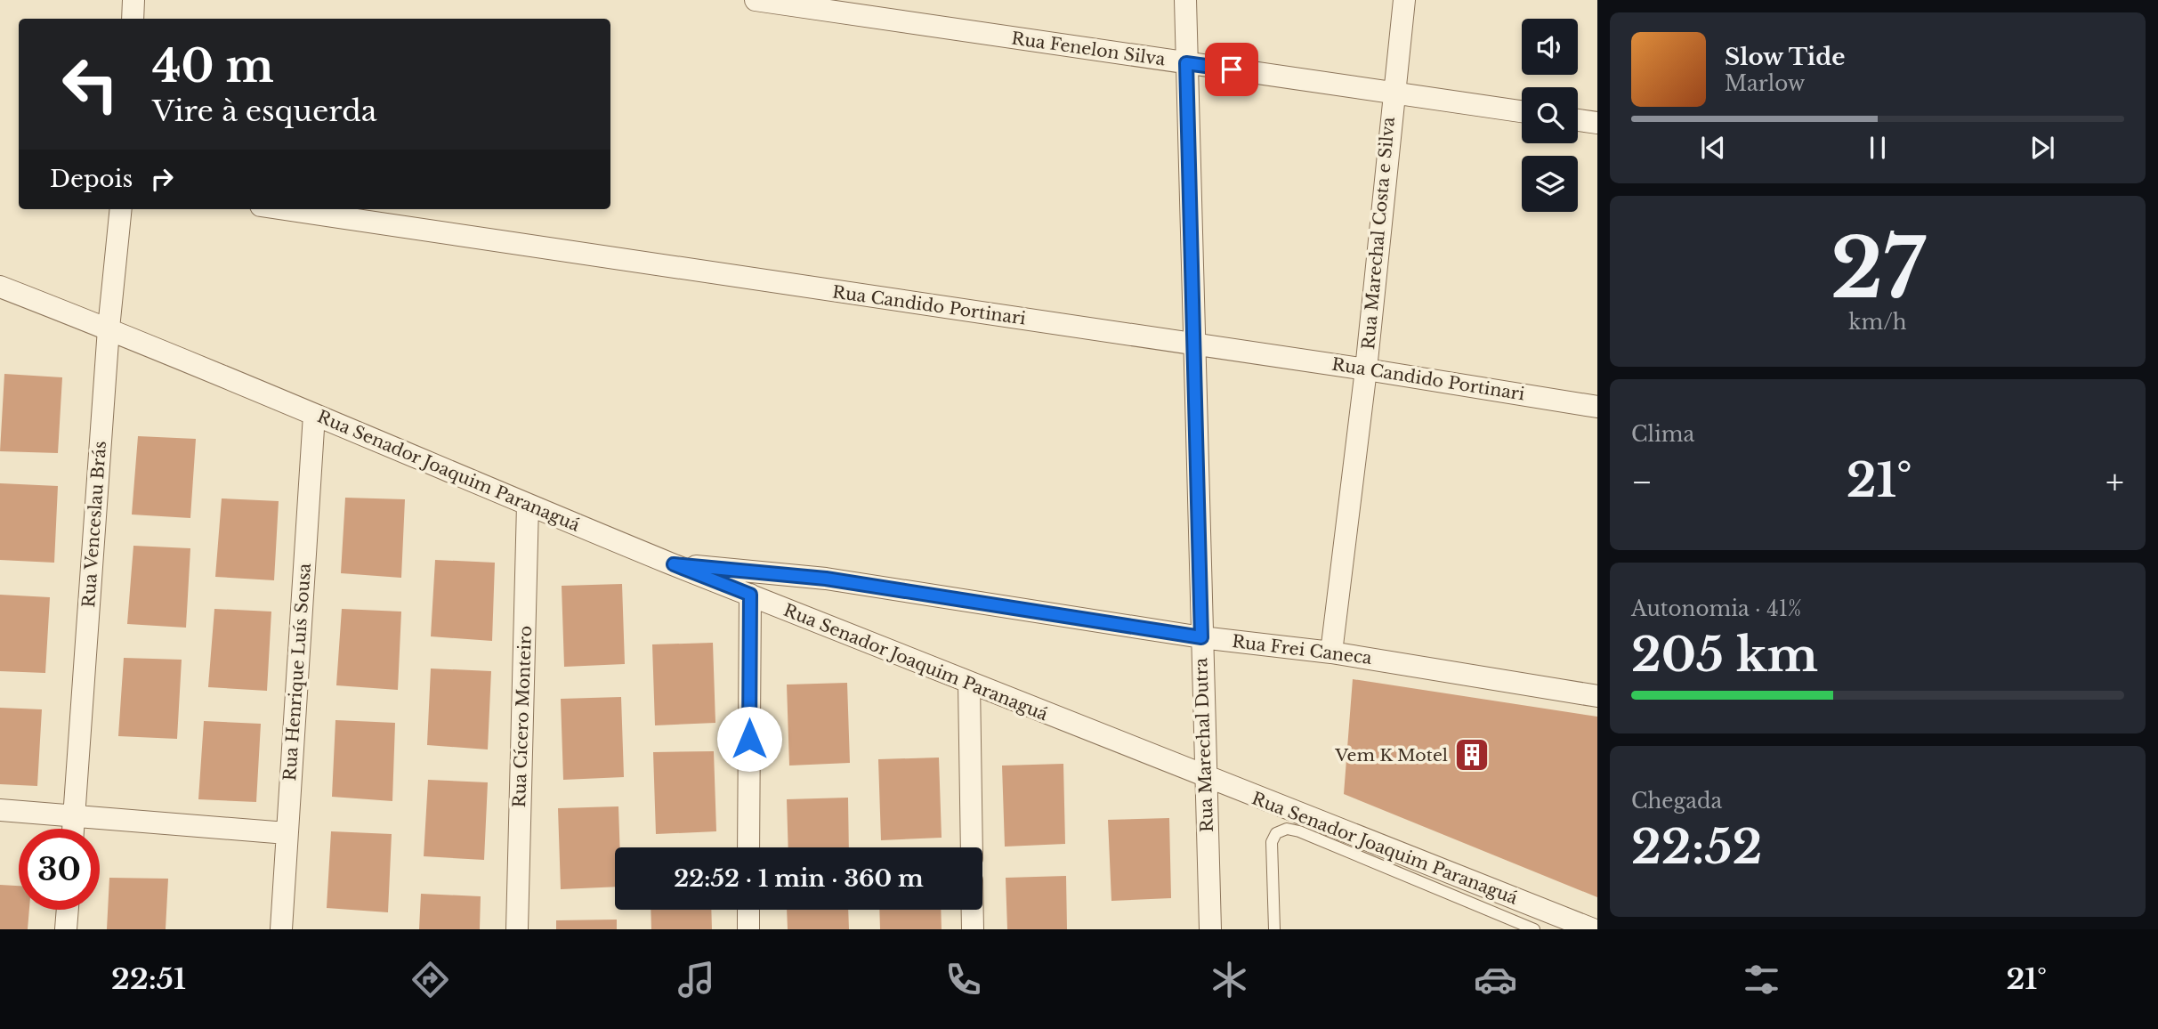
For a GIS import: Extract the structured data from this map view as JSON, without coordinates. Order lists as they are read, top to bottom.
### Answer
{
  "streets": {
    "street": [
      "Rua Fenelon Silva",
      "Rua Marechal Costa e Silva",
      "Rua Candido Portinari",
      "Rua Senador Joaquim Paranaguá",
      "Rua Venceslau Brás",
      "Rua Frei Caneca",
      "Rua Henrique Luís Sousa",
      "Rua Cícero Monteiro",
      "Rua Marechal Dutra"
    ]
  },
  "crossings": [
    ["Rua Fenelon Silva", "Rua Marechal Costa e Silva"],
    ["Rua Fenelon Silva", "Rua Marechal Dutra"],
    ["Rua Marechal Costa e Silva", "Rua Candido Portinari"],
    ["Rua Marechal Costa e Silva", "Rua Frei Caneca"],
    ["Rua Candido Portinari", "Rua Marechal Dutra"],
    ["Rua Senador Joaquim Paranaguá", "Rua Venceslau Brás"],
    ["Rua Senador Joaquim Paranaguá", "Rua Frei Caneca"],
    ["Rua Senador Joaquim Paranaguá", "Rua Henrique Luís Sousa"],
    ["Rua Senador Joaquim Paranaguá", "Rua Cícero Monteiro"],
    ["Rua Senador Joaquim Paranaguá", "Rua Marechal Dutra"],
    ["Rua Frei Caneca", "Rua Marechal Dutra"]
  ],
  "places": {
    "building": ["Vem K Motel"]
  },
  "page": {
    "turn": ["40 m", "Vire à esquerda"],
    "song": ["Slow Tide", "Marlow"],
    "then": "Depois",
    "tile": [
      ["27", "km/h"],
      "Clima",
      ["Autonomia · 41%", "205 km"],
      ["Chegada", "22:52"]
    ],
    "heat": ["−", "21°", "+"],
    "limit": "30",
    "trip": "22:52 · 1 min · 360 m",
    "tabs": ["22:51", "21°"]
  }
}
